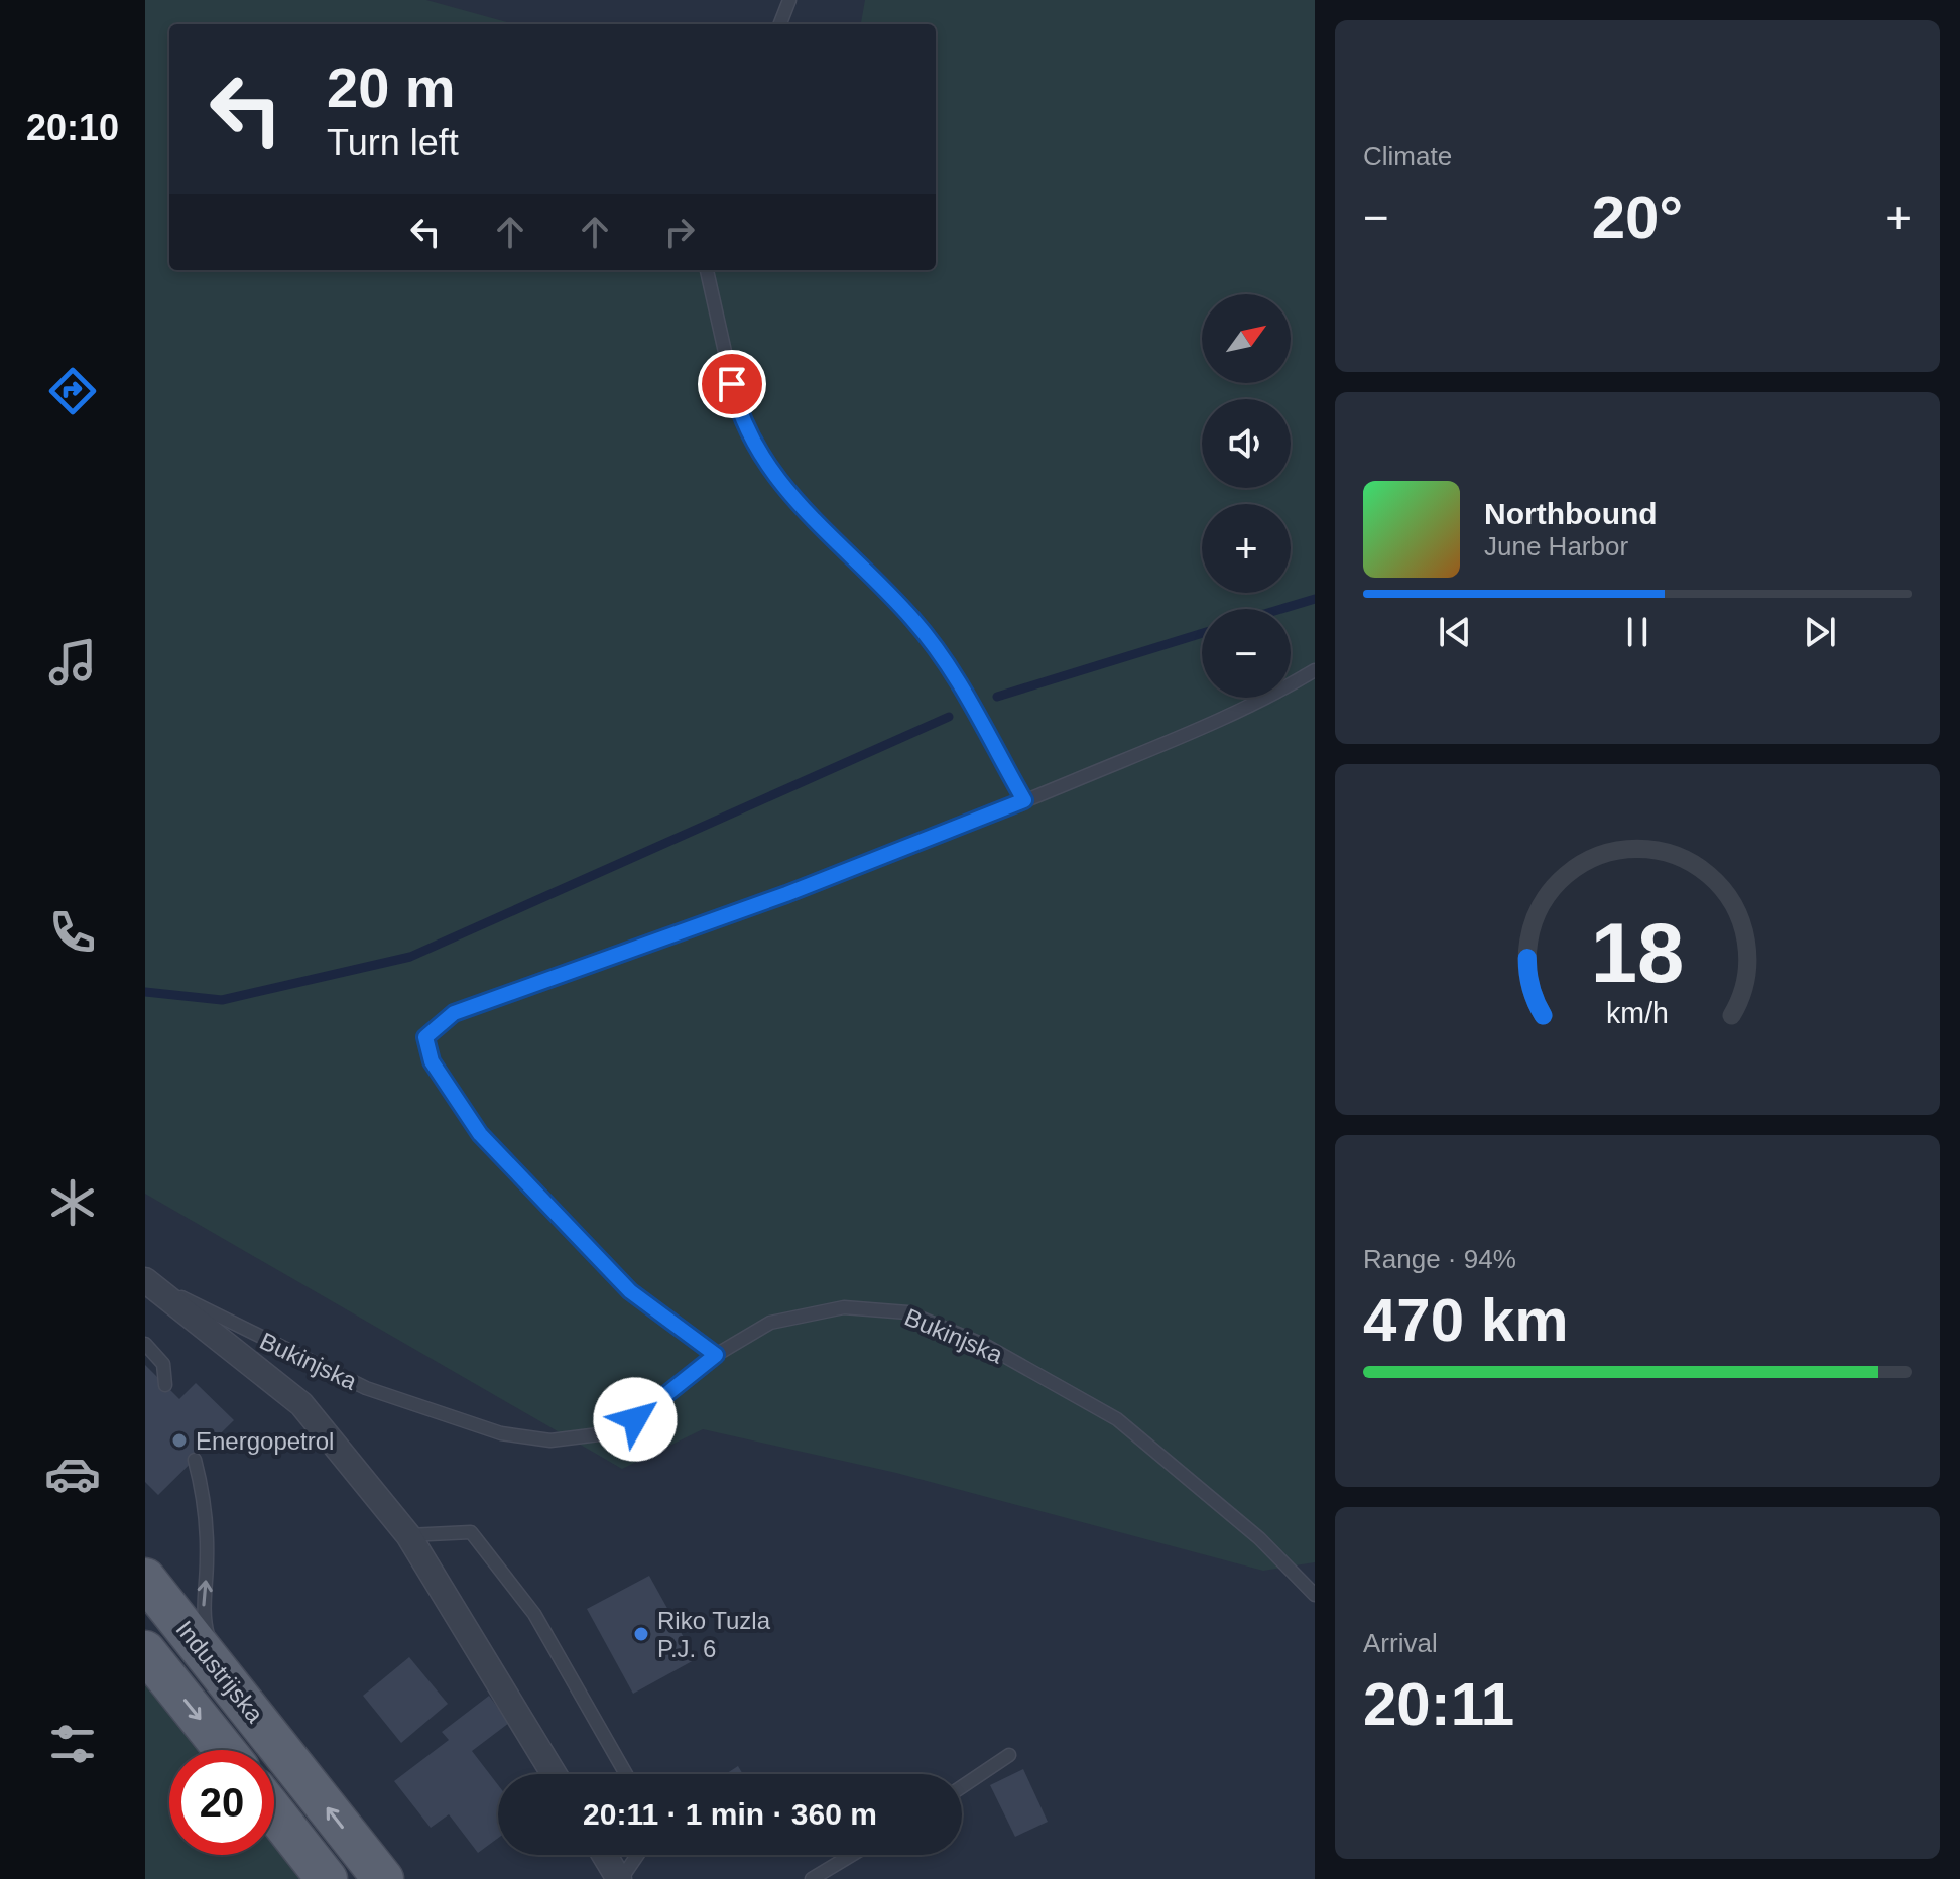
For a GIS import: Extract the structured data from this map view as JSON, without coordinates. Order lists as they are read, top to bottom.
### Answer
{
  "streets": {
    "main road": ["Industrijska"],
    "street": ["Bukinjska"]
  },
  "places": ["Energopetrol", "Riko Tuzla P.J. 6"],
  "north": "top right",
  "page": {
    "tabs": "20:10",
    "tile": [
      "Climate",
      ["Range · 94%", "470 km"],
      ["Arrival", "20:11"]
    ],
    "turn": ["20 m", "Turn left"],
    "heat": ["−", "20°", "+"],
    "map_buttons": ["+", "−"],
    "song": ["Northbound", "June Harbor"],
    "limit": "20",
    "trip": "20:11 · 1 min · 360 m",
    "gauge": ["18", "km/h"]
  }
}
